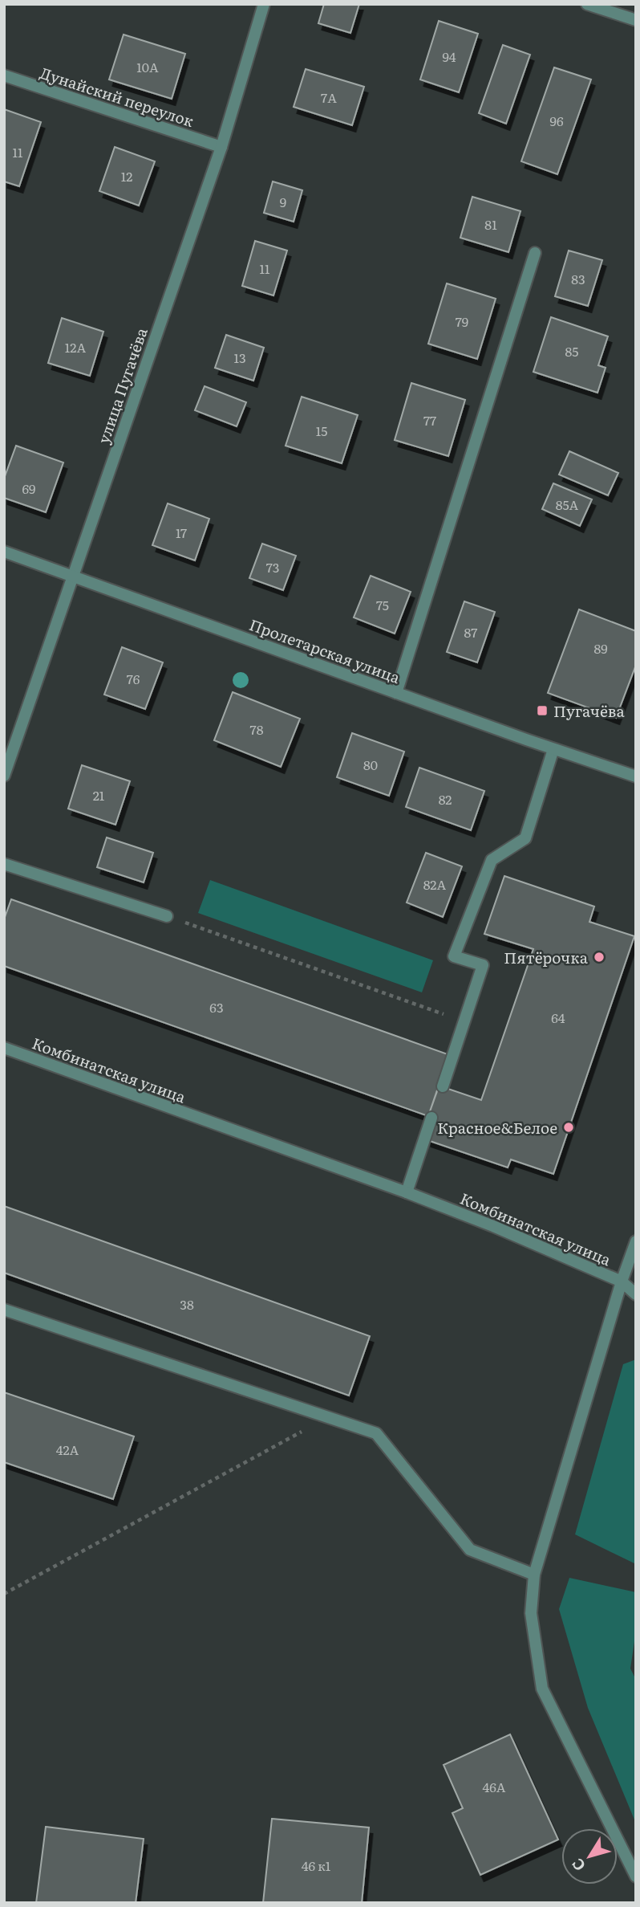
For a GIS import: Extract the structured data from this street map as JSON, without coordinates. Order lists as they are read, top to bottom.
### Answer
{
  "streets": {
    "street": [
      "Дунайский переулок",
      "улица Пугачёва",
      "Пролетарская улица",
      "Комбинатская улица"
    ]
  },
  "crossings": [
    ["Дунайский переулок", "улица Пугачёва"],
    ["улица Пугачёва", "Пролетарская улица"]
  ],
  "places": {
    "transit": ["Пугачёва"],
    "other": ["Пятёрочка", "Красное&Белое"]
  },
  "house_numbers": [
    "94",
    "10А",
    "7А",
    "96",
    "11",
    "12",
    "9",
    "81",
    "11",
    "83",
    "79",
    "12А",
    "85",
    "13",
    "77",
    "15",
    "69",
    "85А",
    "17",
    "73",
    "75",
    "87",
    "89",
    "76",
    "78",
    "80",
    "21",
    "82",
    "82А",
    "63",
    "64",
    "38",
    "42А",
    "46А",
    "46 к1"
  ],
  "north": "bottom left"
}
